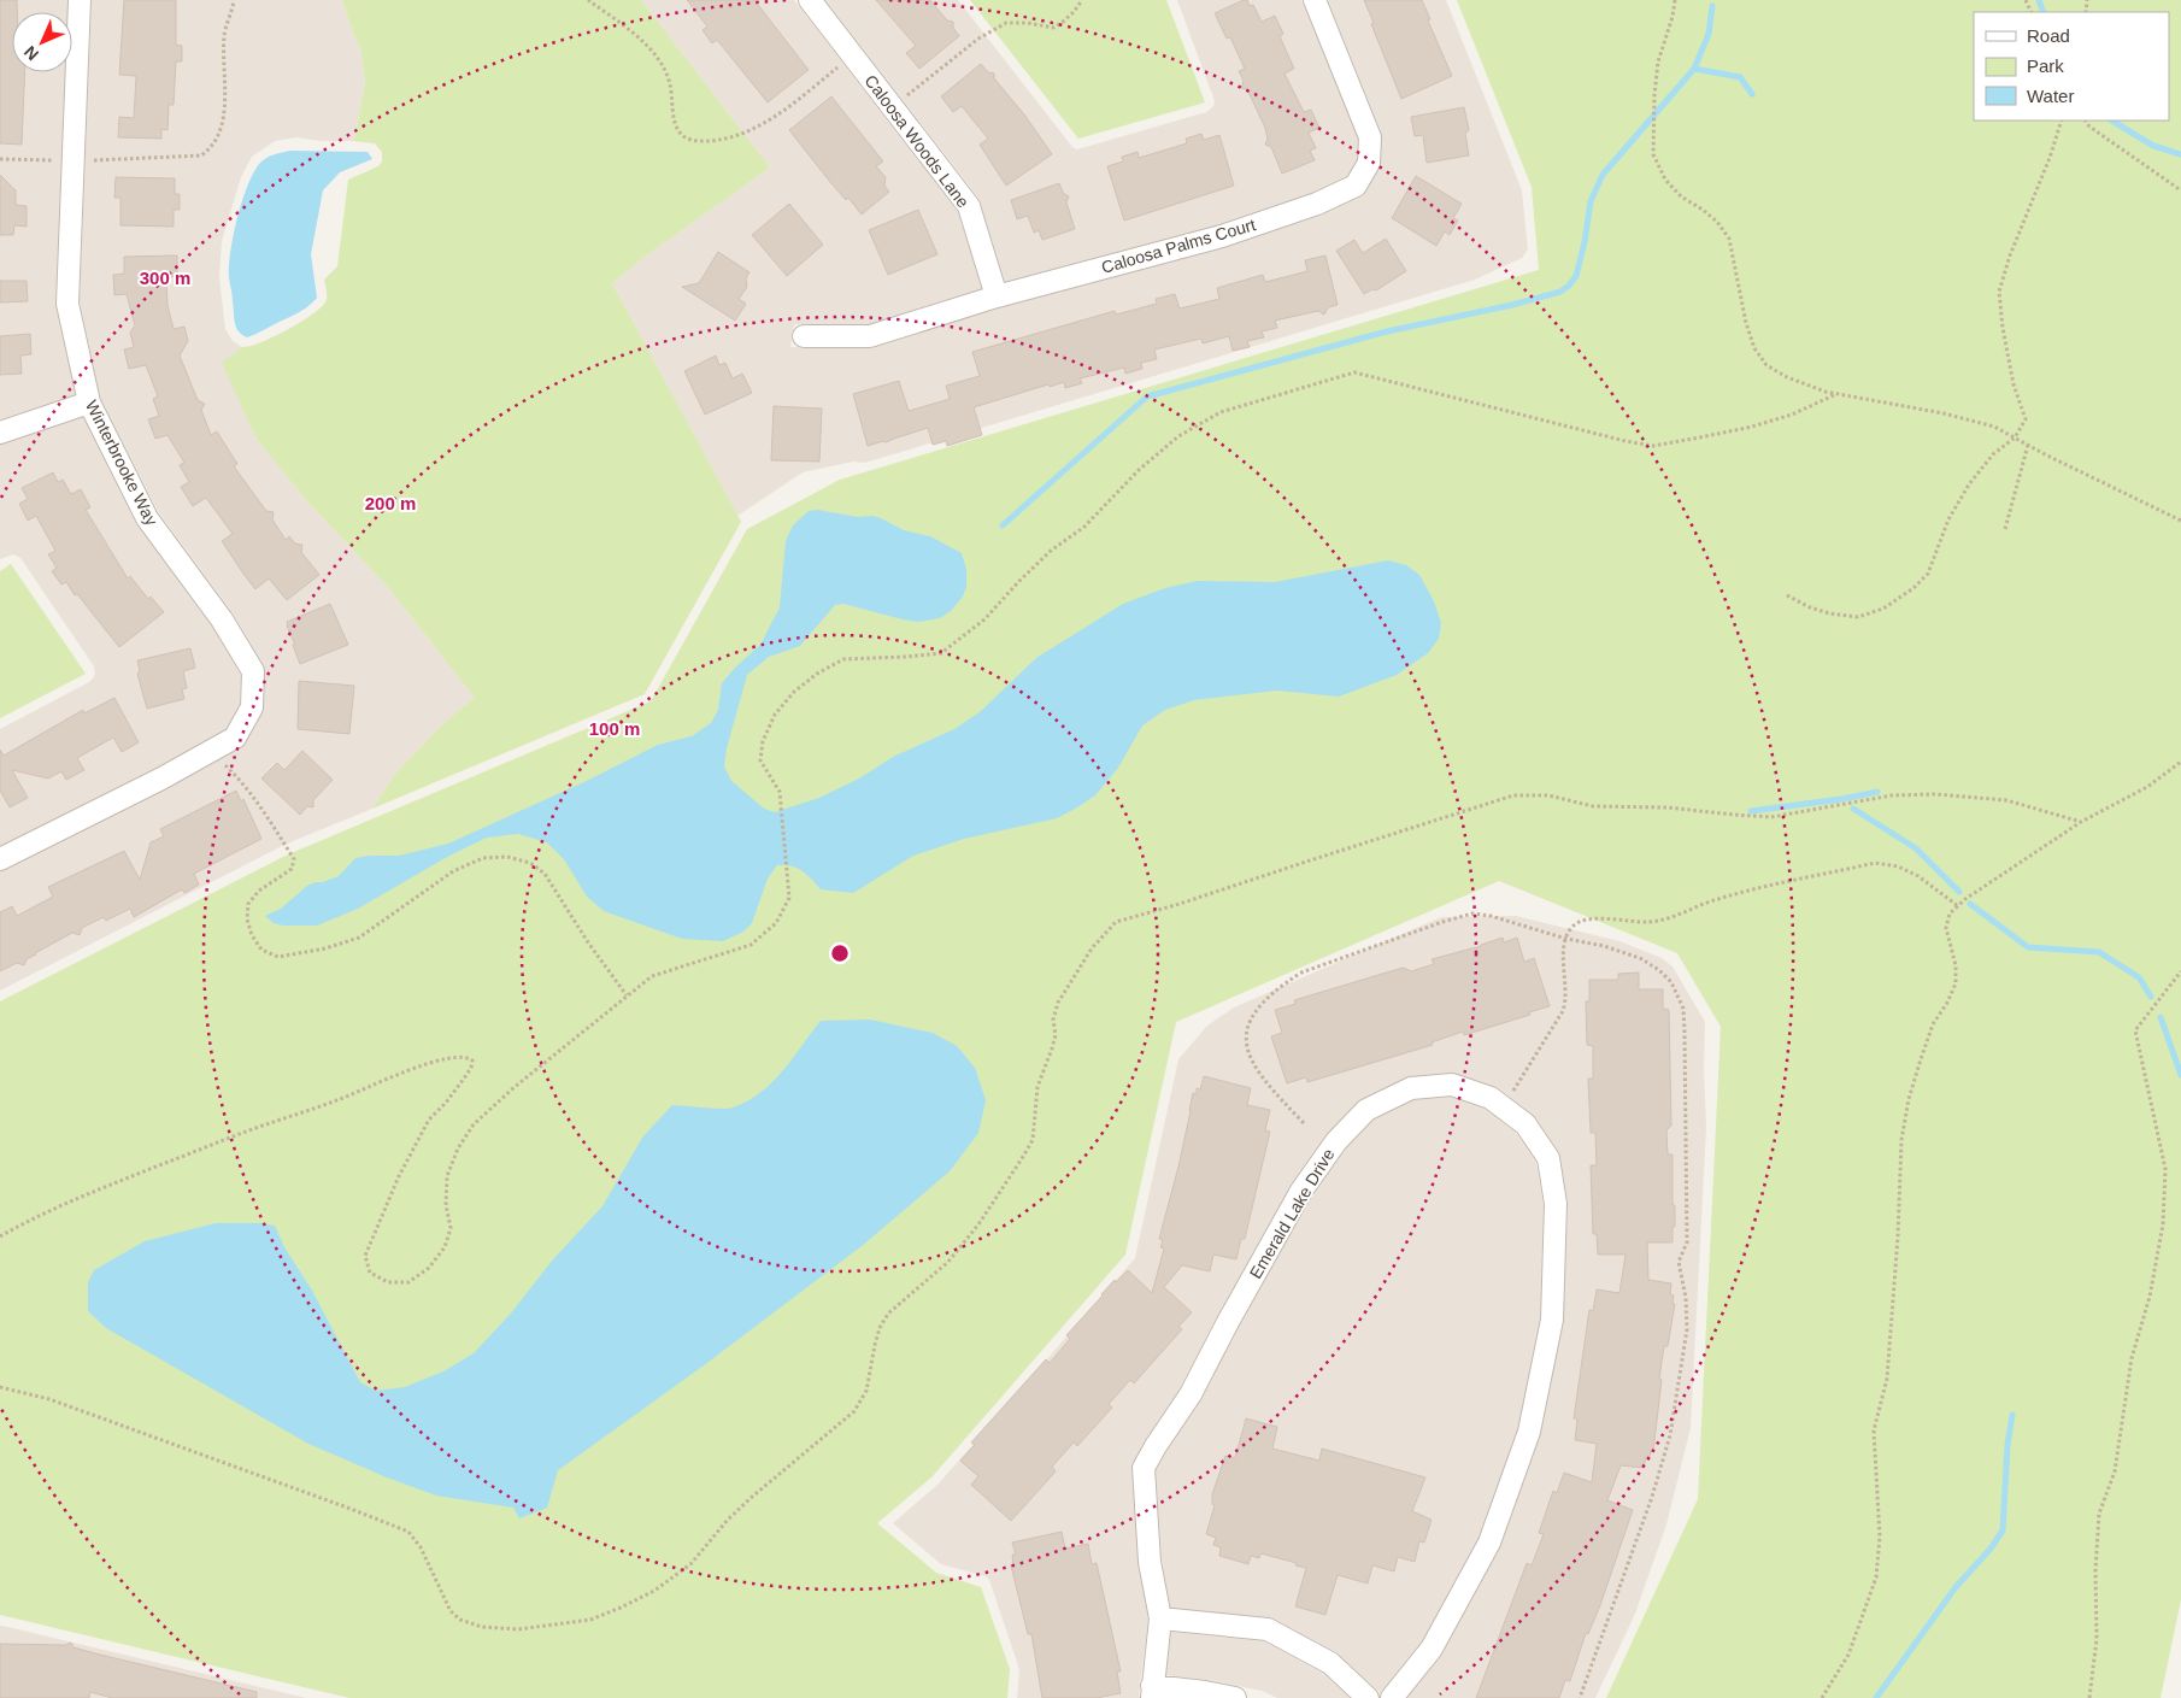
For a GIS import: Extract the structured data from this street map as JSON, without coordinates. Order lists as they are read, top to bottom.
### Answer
{
  "streets": {
    "street": [
      "Caloosa Woods Lane",
      "Caloosa Palms Court",
      "Winterbrooke Way",
      "Emerald Lake Drive"
    ]
  },
  "crossings": [
    ["Caloosa Woods Lane", "Caloosa Palms Court"]
  ],
  "legend": ["Road", "Park", "Water"],
  "north": "bottom left",
  "rings": ["300 m", "200 m", "100 m"]
}
